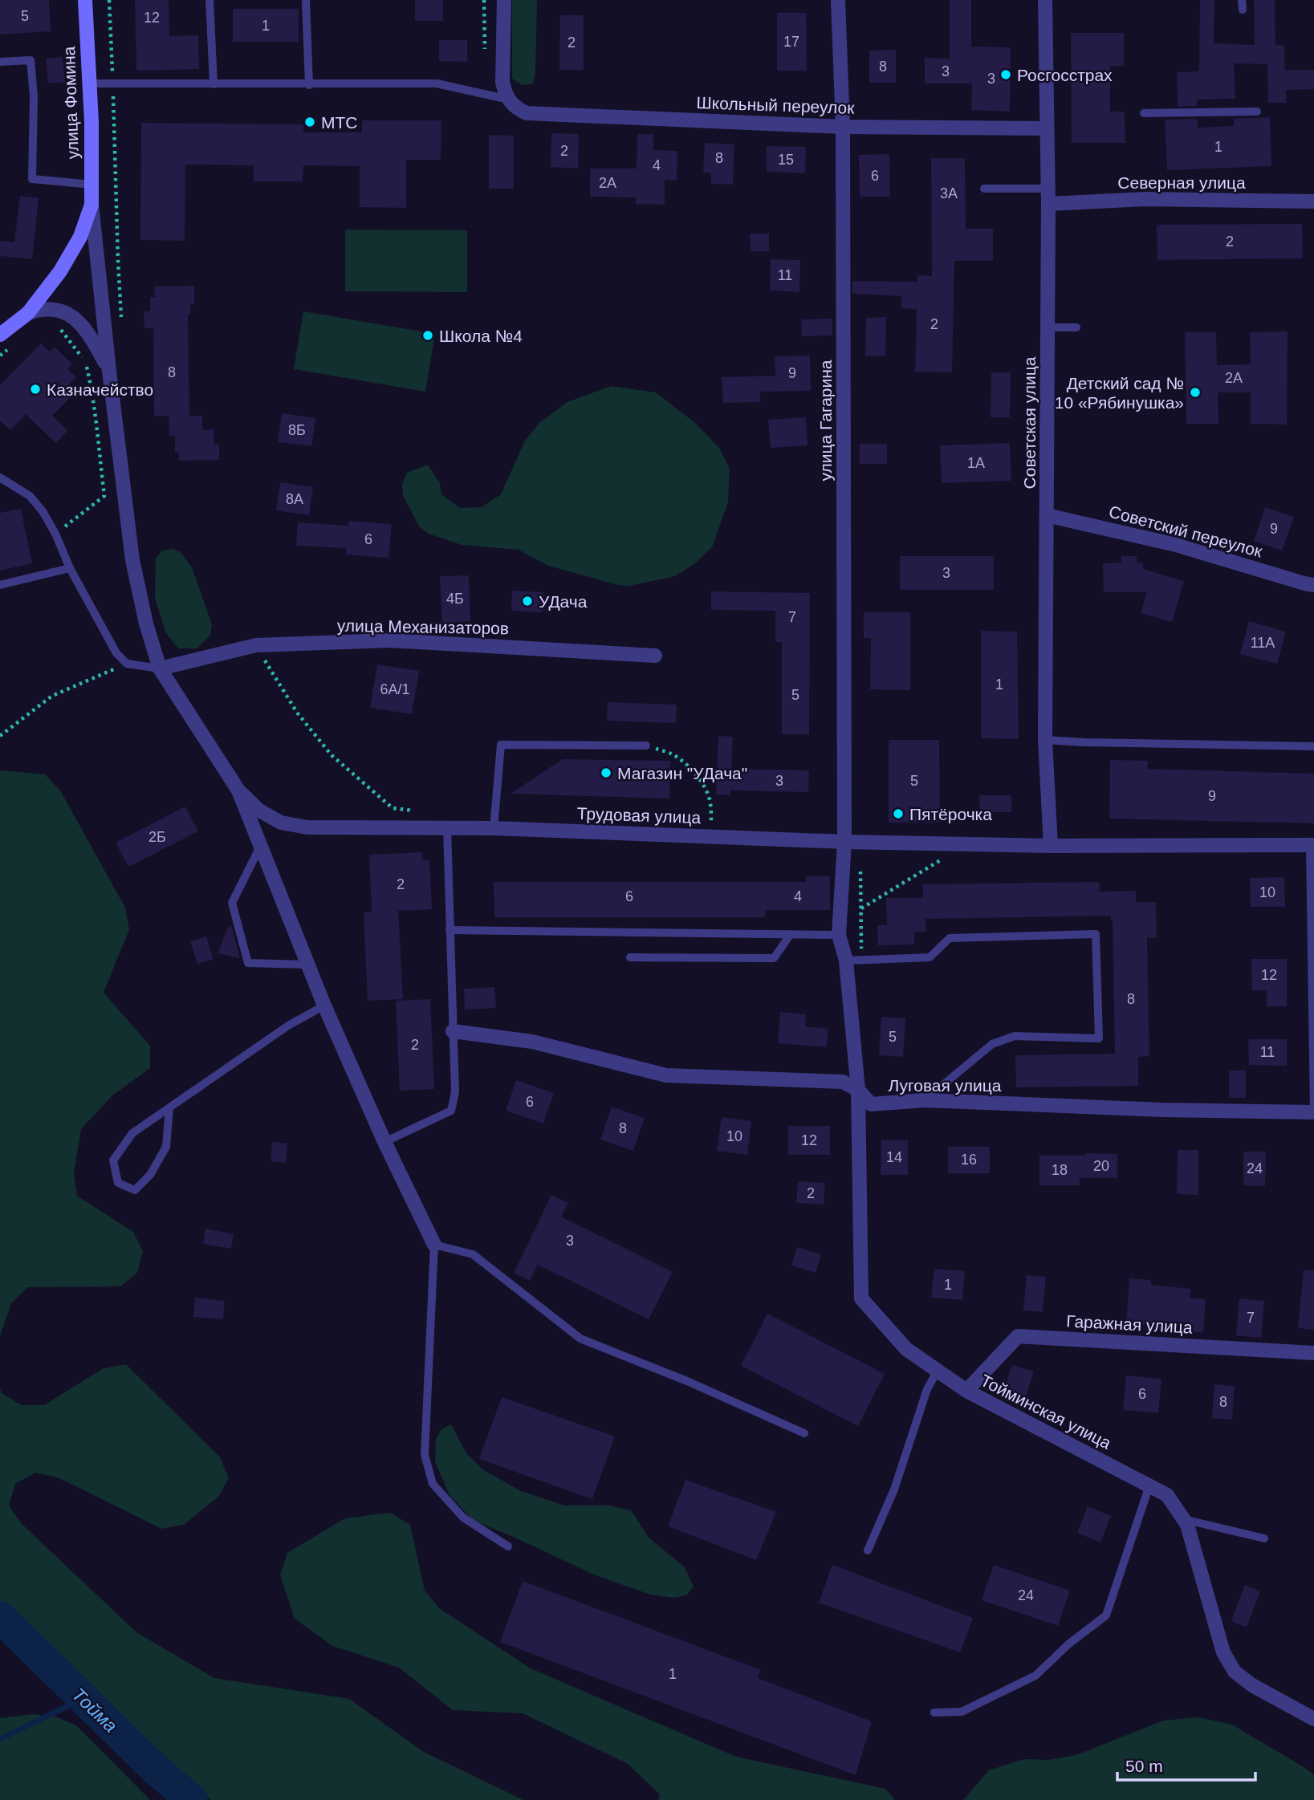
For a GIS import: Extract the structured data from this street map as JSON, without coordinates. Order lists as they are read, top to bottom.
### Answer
{
  "streets": {
    "main road": ["улица Фомина"],
    "street": [
      "Школьный переулок",
      "Северная улица",
      "улица Гагарина",
      "Советская улица",
      "Советский переулок",
      "улица Механизаторов",
      "Трудовая улица",
      "Луговая улица",
      "Гаражная улица",
      "Тойминская улица"
    ]
  },
  "crossings": [
    ["Школьный переулок", "улица Гагарина"],
    ["Школьный переулок", "Советская улица"],
    ["Северная улица", "Советская улица"],
    ["улица Гагарина", "Трудовая улица"],
    ["улица Гагарина", "Тойминская улица"],
    ["Советская улица", "Советский переулок"],
    ["Советская улица", "Трудовая улица"],
    ["Луговая улица", "Тойминская улица"],
    ["Гаражная улица", "Тойминская улица"]
  ],
  "water": ["Тойма"],
  "places": [
    "Росгосстрах",
    "МТС",
    "Школа №4",
    "Казначейство",
    "Детский сад № 10 «Рябинушка»",
    "УДача",
    "Магазин \"УДача\"",
    "Пятёрочка"
  ],
  "house_numbers": [
    "5",
    "12",
    "1",
    "17",
    "2",
    "8",
    "3",
    "3",
    "1",
    "2",
    "8",
    "15",
    "4",
    "6",
    "2А",
    "3А",
    "2",
    "11",
    "2",
    "8",
    "9",
    "2А",
    "8Б",
    "1А",
    "8А",
    "9",
    "6",
    "3",
    "4Б",
    "7",
    "11А",
    "1",
    "6А/1",
    "5",
    "3",
    "5",
    "9",
    "2Б",
    "2",
    "10",
    "6",
    "4",
    "12",
    "8",
    "5",
    "2",
    "11",
    "6",
    "8",
    "10",
    "12",
    "14",
    "16",
    "20",
    "24",
    "18",
    "2",
    "3",
    "1",
    "7",
    "6",
    "8",
    "24",
    "1"
  ],
  "scale_bar": "50 m"
}
